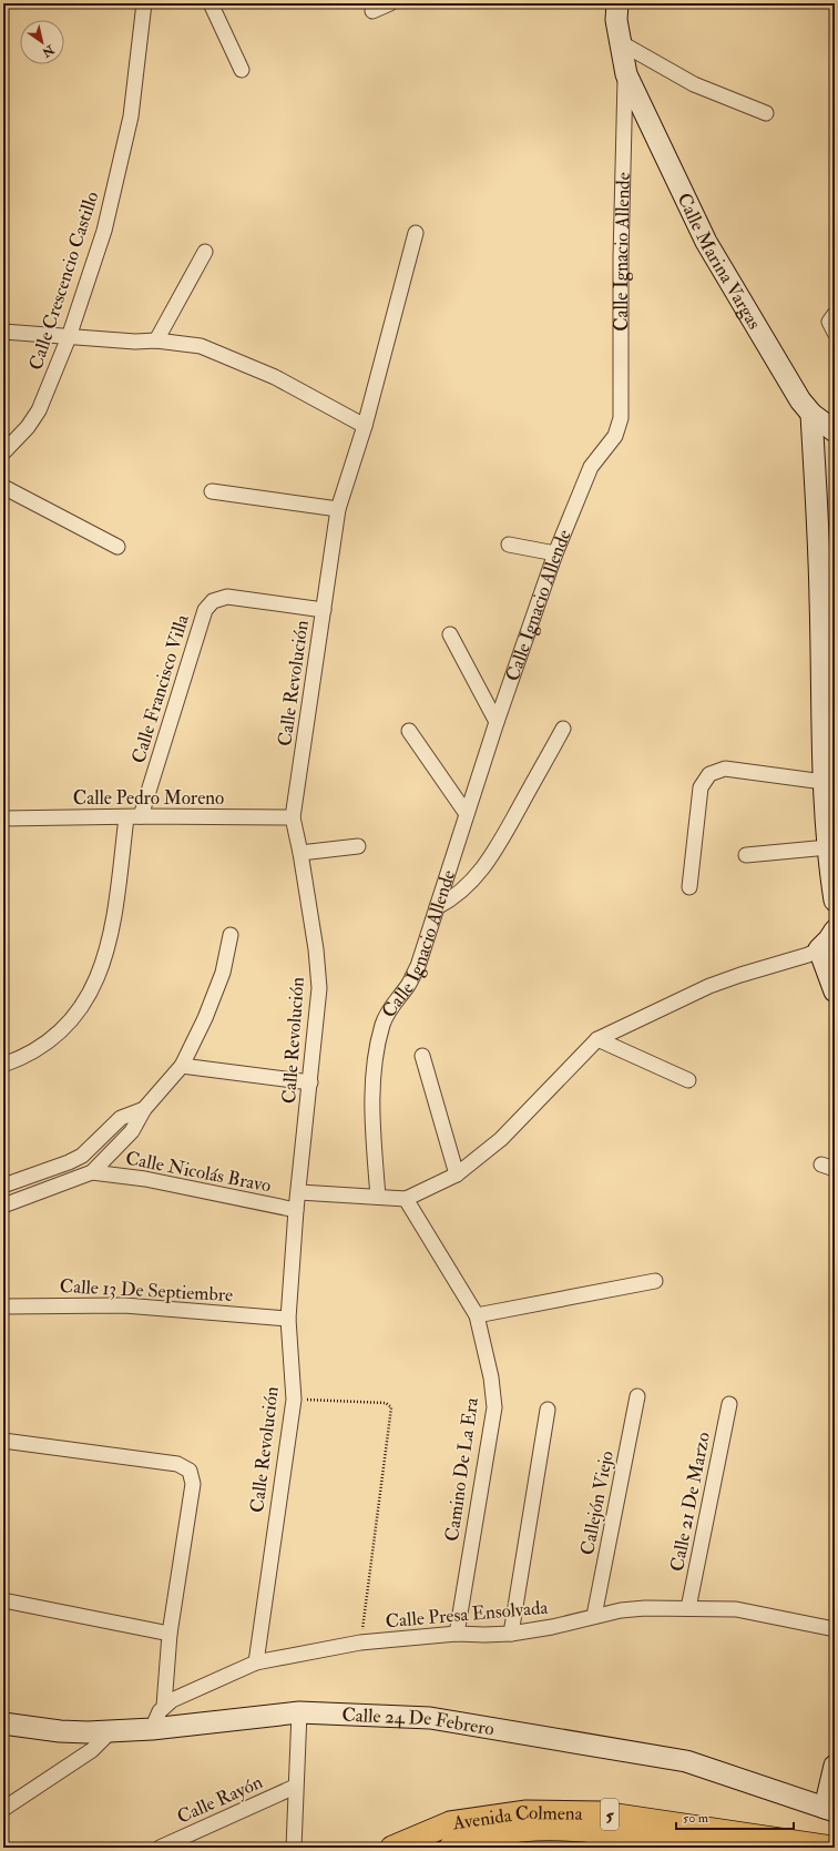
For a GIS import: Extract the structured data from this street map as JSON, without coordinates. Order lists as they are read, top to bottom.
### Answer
{
  "streets": {
    "main road": ["5", "Avenida Colmena"],
    "street": [
      "Calle Ignacio Allende",
      "Calle Marina Vargas",
      "Calle Crescencio Castillo",
      "Calle Revolución",
      "Calle Francisco Villa",
      "Calle Pedro Moreno",
      "Calle Nicolás Bravo",
      "Calle 13 De Septiembre",
      "Camino De La Era",
      "Calle 21 De Marzo",
      "Callejón Viejo",
      "Calle Presa Ensolvada",
      "Calle 24 De Febrero",
      "Calle Rayón"
    ]
  },
  "crossings": [
    ["Calle Ignacio Allende", "Calle Marina Vargas"],
    ["Calle Revolución", "Calle Francisco Villa"],
    ["Calle Revolución", "Calle Pedro Moreno"],
    ["Calle Revolución", "Calle Nicolás Bravo"],
    ["Calle Revolución", "Calle 13 De Septiembre"],
    ["Calle Revolución", "Calle Presa Ensolvada"],
    ["Calle Francisco Villa", "Calle Pedro Moreno"],
    ["Camino De La Era", "Calle Presa Ensolvada"],
    ["Calle 21 De Marzo", "Calle Presa Ensolvada"],
    ["Callejón Viejo", "Calle Presa Ensolvada"]
  ],
  "scale_bar": "50 m",
  "north": "bottom right"
}
